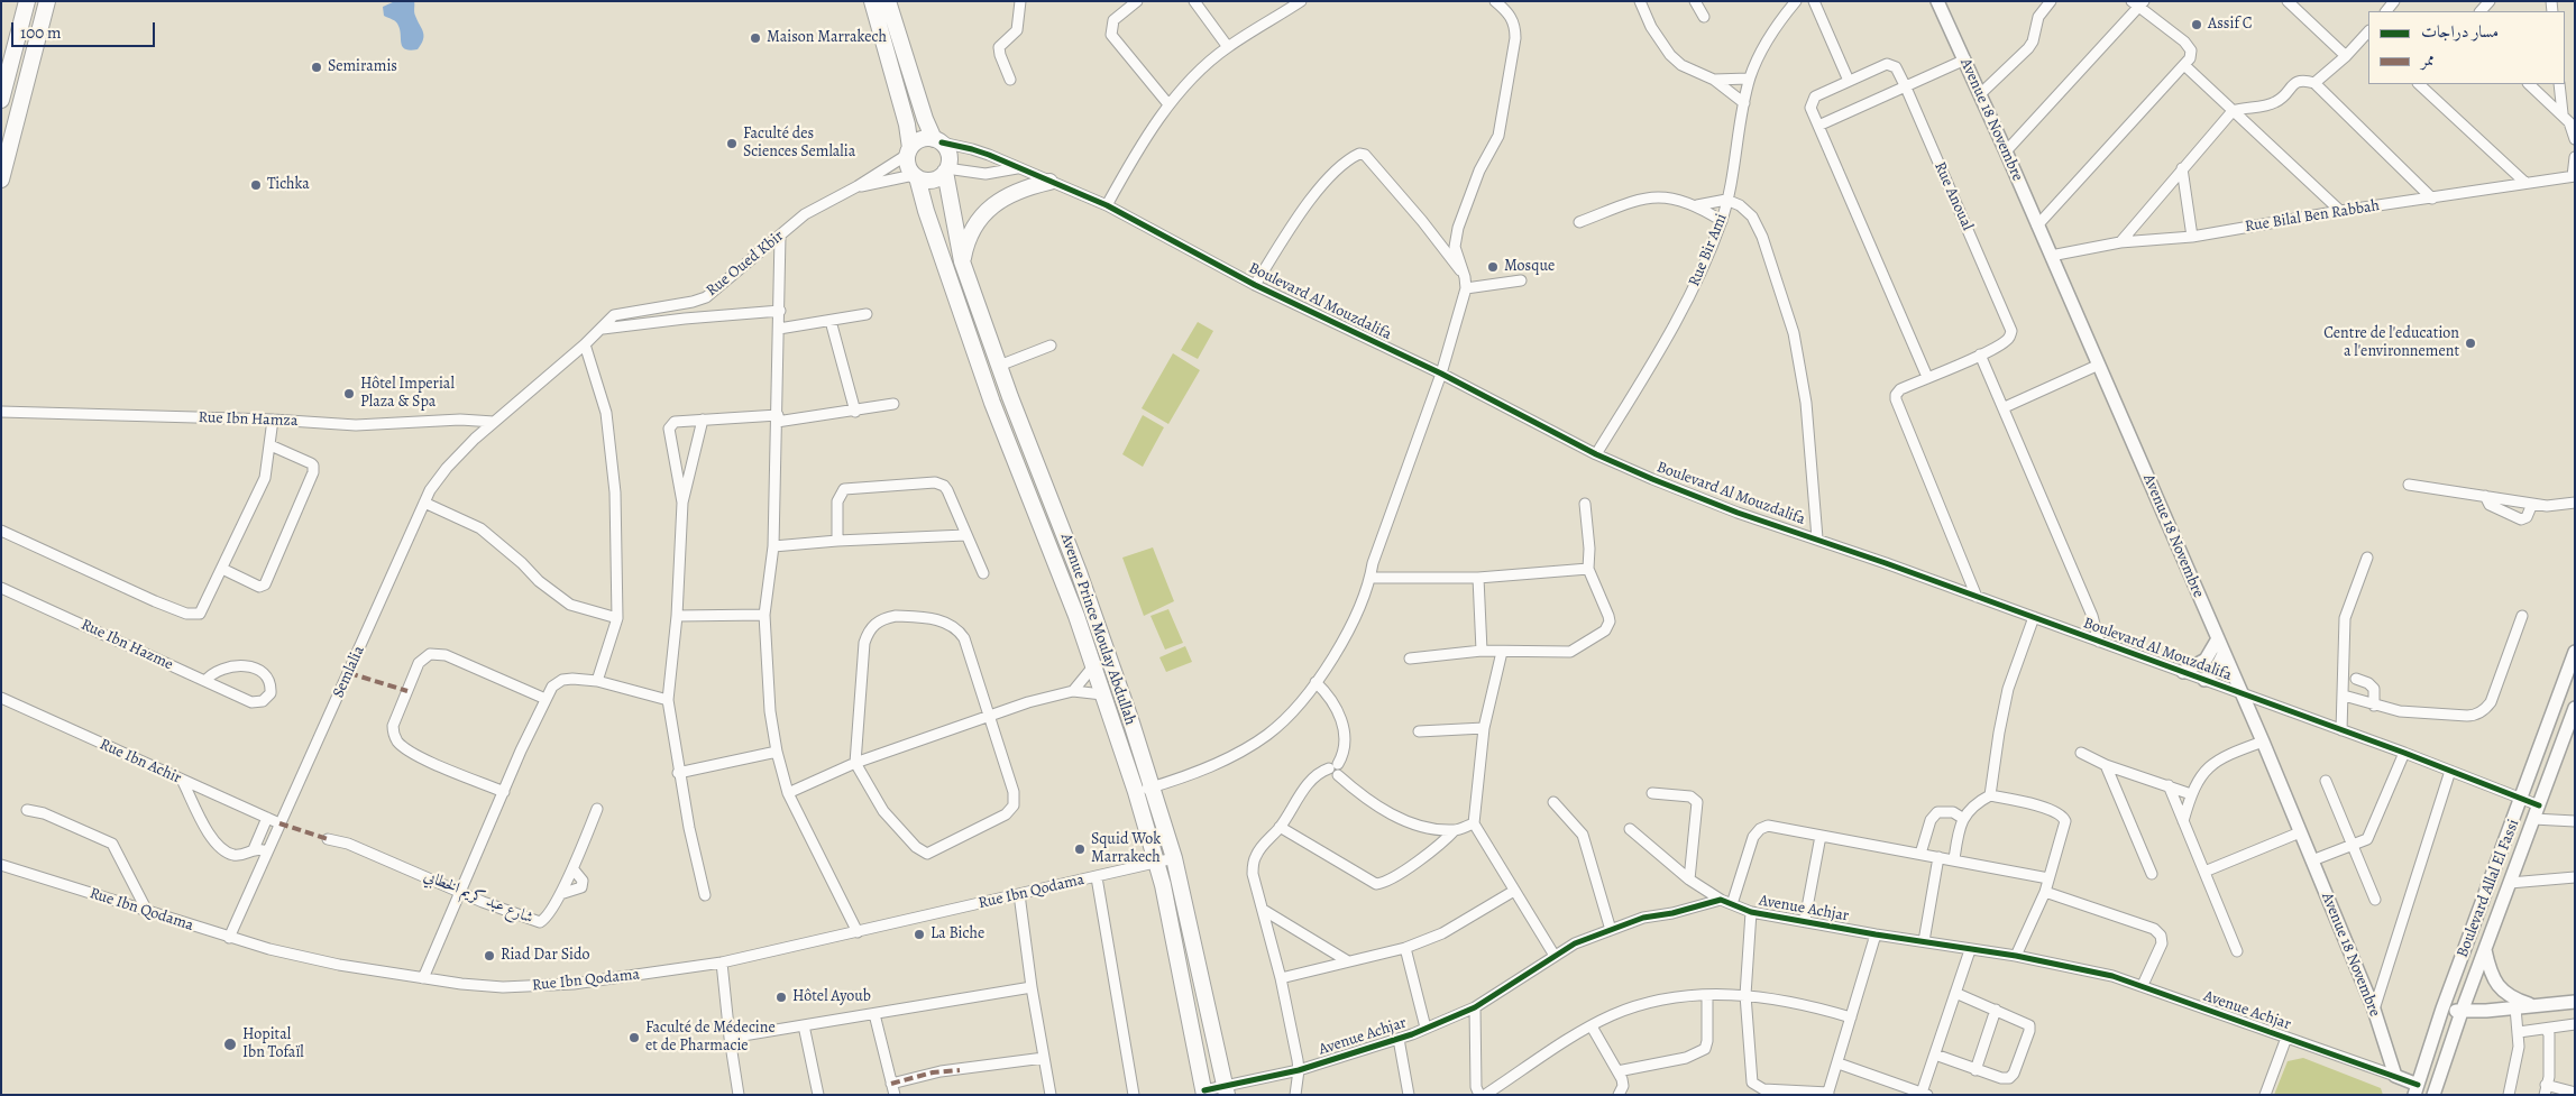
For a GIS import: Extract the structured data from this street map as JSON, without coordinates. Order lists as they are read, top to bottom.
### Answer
{
  "streets": {
    "main road": ["Avenue Prince Moulay Abdullah"],
    "street": [
      "Avenue 18 Novembre",
      "Rue Anoual",
      "Rue Bilal Ben Rabbah",
      "Rue Bir Ami",
      "Rue Oued Kbir",
      "Boulevard Al Mouzdalifa",
      "Rue Ibn Hamza",
      "Rue Ibn Hazme",
      "Semlalia",
      "Rue Ibn Achir",
      "Boulevard Allal El Fassi",
      "Rue Ibn Qodama",
      "شارع عبد كريم الخطابي",
      "Avenue Achjar"
    ]
  },
  "crossings": [
    ["Avenue 18 Novembre", "Rue Bilal Ben Rabbah"],
    ["Avenue 18 Novembre", "Boulevard Al Mouzdalifa"],
    ["Avenue 18 Novembre", "Avenue Achjar"],
    ["Rue Bir Ami", "Boulevard Al Mouzdalifa"],
    ["Rue Oued Kbir", "Boulevard Al Mouzdalifa"],
    ["Rue Oued Kbir", "Rue Ibn Hamza"],
    ["Rue Oued Kbir", "Avenue Prince Moulay Abdullah"],
    ["Rue Oued Kbir", "Semlalia"],
    ["Boulevard Al Mouzdalifa", "Avenue Prince Moulay Abdullah"],
    ["Boulevard Al Mouzdalifa", "Boulevard Allal El Fassi"],
    ["Rue Ibn Hamza", "Semlalia"],
    ["Avenue Prince Moulay Abdullah", "Rue Ibn Qodama"],
    ["Avenue Prince Moulay Abdullah", "Avenue Achjar"],
    ["Semlalia", "Rue Ibn Achir"],
    ["Semlalia", "Rue Ibn Qodama"],
    ["Boulevard Allal El Fassi", "Avenue Achjar"]
  ],
  "places": [
    "Assif C",
    "Maison Marrakech",
    "Semiramis",
    "Faculté des Sciences Semlalia",
    "Tichka",
    "Mosque",
    "Centre de l'education a l'environnement",
    "Hôtel Imperial Plaza & Spa",
    "Squid Wok Marrakech",
    "La Biche",
    "Riad Dar Sido",
    "Hôtel Ayoub",
    "Faculté de Médecine et de Pharmacie",
    "Hopital Ibn Tofaïl"
  ],
  "legend": ["مسار دراجات", "ممر"],
  "scale_bar": "100 m"
}
